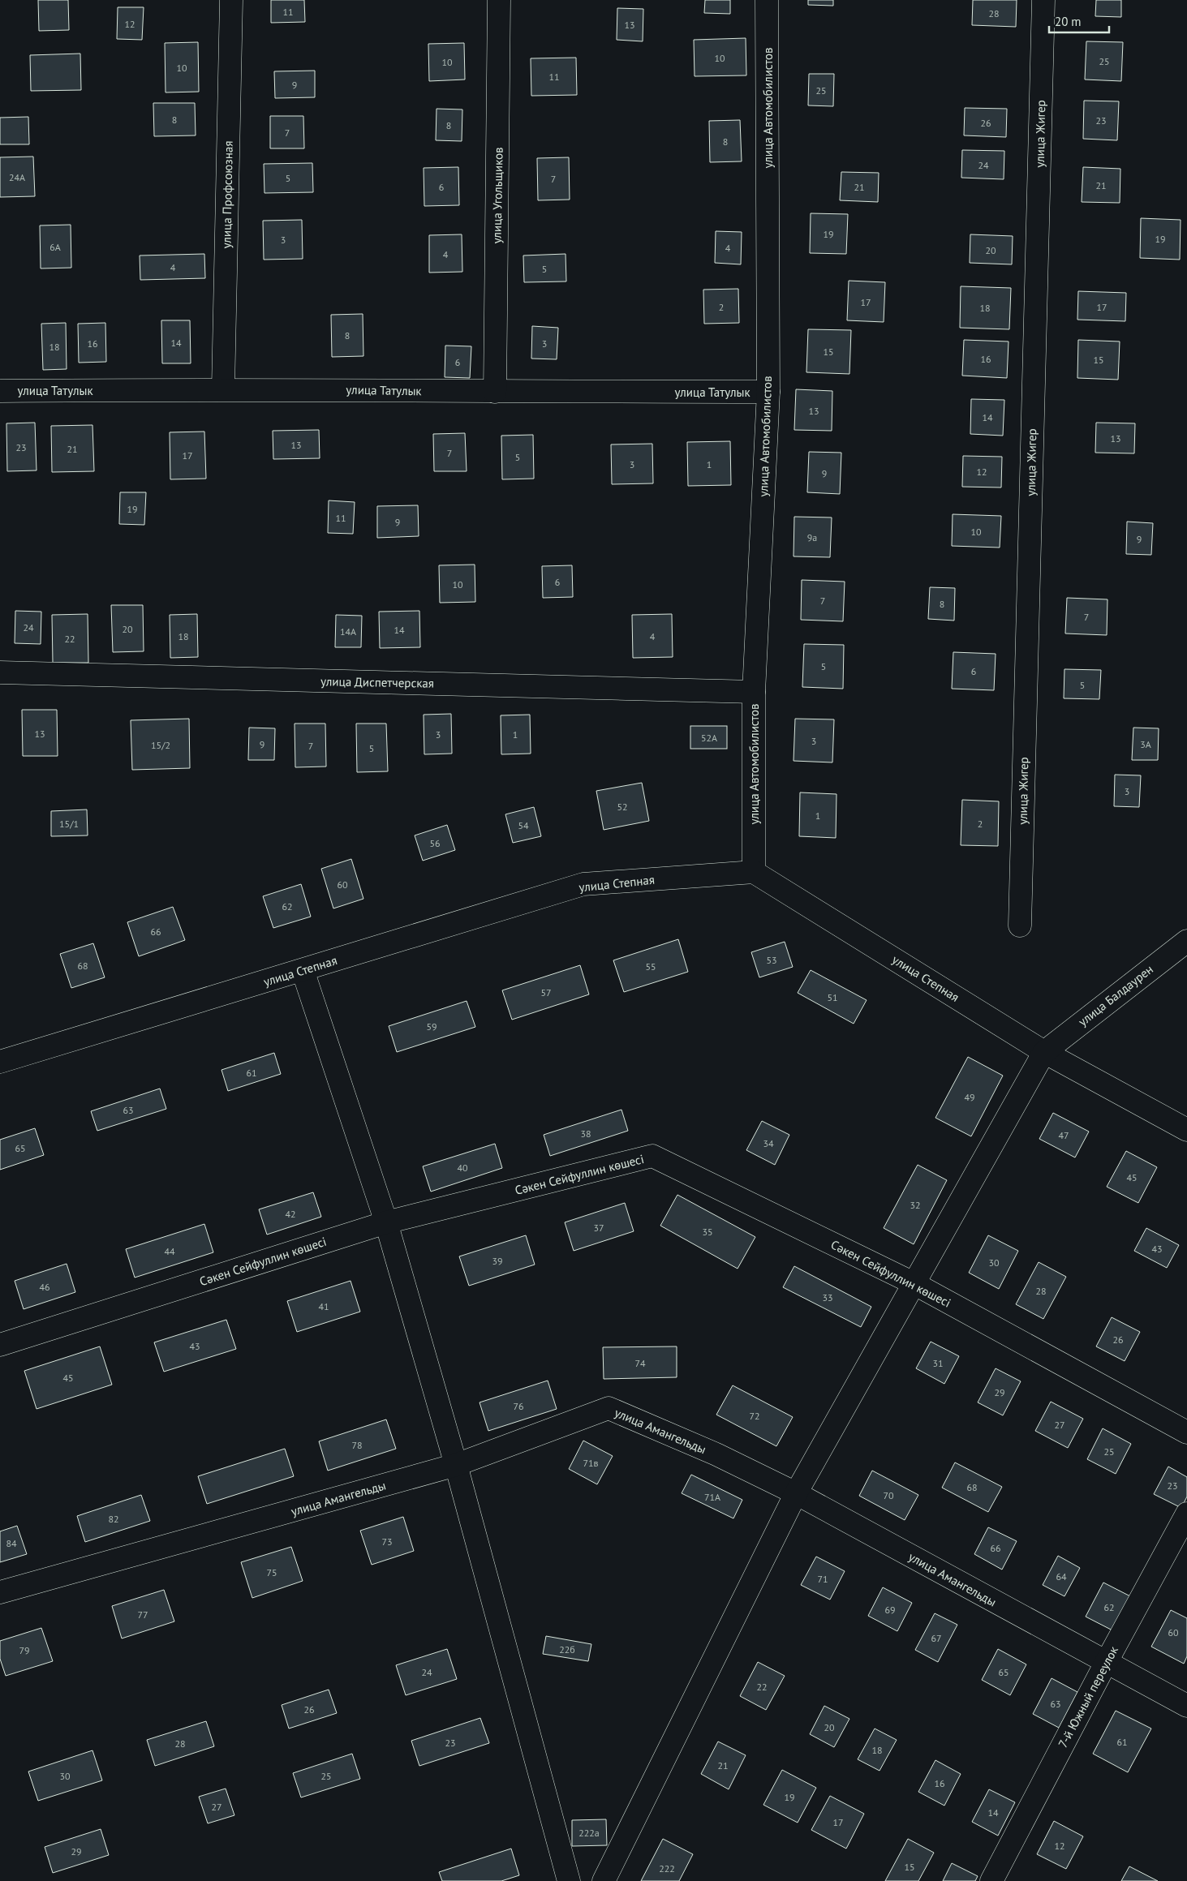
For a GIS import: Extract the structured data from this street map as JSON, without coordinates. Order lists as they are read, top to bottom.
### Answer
{
  "streets": {
    "street": [
      "улица Автомобилистов",
      "улица Жигер",
      "улица Профсоюзная",
      "улица Угольщиков",
      "улица Татулык",
      "улица Диспетчерская",
      "улица Степная",
      "улица Балдаурен",
      "Сәкен Сейфуллин көшесі",
      "улица Амангельды",
      "7-й Южный переулок"
    ]
  },
  "crossings": [
    ["улица Автомобилистов", "улица Татулык"],
    ["улица Автомобилистов", "улица Диспетчерская"],
    ["улица Автомобилистов", "улица Степная"],
    ["улица Профсоюзная", "улица Татулык"],
    ["улица Угольщиков", "улица Татулык"],
    ["улица Степная", "улица Балдаурен"],
    ["улица Амангельды", "7-й Южный переулок"]
  ],
  "house_numbers": [
    "11",
    "28",
    "12",
    "13",
    "10",
    "25",
    "10",
    "10",
    "11",
    "9",
    "25",
    "8",
    "23",
    "26",
    "8",
    "7",
    "8",
    "24",
    "24А",
    "5",
    "7",
    "21",
    "6",
    "21",
    "19",
    "19",
    "3",
    "6А",
    "4",
    "20",
    "4",
    "4",
    "5",
    "17",
    "2",
    "17",
    "18",
    "8",
    "14",
    "16",
    "3",
    "18",
    "15",
    "16",
    "15",
    "6",
    "13",
    "14",
    "13",
    "13",
    "23",
    "21",
    "7",
    "17",
    "5",
    "3",
    "1",
    "12",
    "9",
    "19",
    "11",
    "9",
    "10",
    "9а",
    "9",
    "6",
    "10",
    "7",
    "8",
    "7",
    "24",
    "20",
    "14",
    "14А",
    "18",
    "4",
    "22",
    "5",
    "6",
    "5",
    "13",
    "3",
    "1",
    "52А",
    "3",
    "9",
    "3А",
    "15/2",
    "7",
    "5",
    "3",
    "52",
    "1",
    "15/1",
    "2",
    "54",
    "56",
    "60",
    "62",
    "66",
    "53",
    "68",
    "55",
    "57",
    "51",
    "59",
    "61",
    "49",
    "63",
    "38",
    "47",
    "34",
    "65",
    "40",
    "45",
    "32",
    "42",
    "37",
    "35",
    "43",
    "44",
    "39",
    "30",
    "46",
    "28",
    "33",
    "41",
    "26",
    "43",
    "74",
    "31",
    "45",
    "29",
    "76",
    "72",
    "27",
    "78",
    "25",
    "71в",
    "23",
    "68",
    "70",
    "71А",
    "82",
    "73",
    "84",
    "66",
    "75",
    "64",
    "71",
    "62",
    "69",
    "77",
    "60",
    "67",
    "22б",
    "79",
    "24",
    "65",
    "22",
    "63",
    "26",
    "20",
    "61",
    "23",
    "28",
    "18",
    "21",
    "30",
    "25",
    "16",
    "19",
    "27",
    "14",
    "17",
    "222а",
    "12",
    "29",
    "15",
    "222"
  ],
  "scale_bar": "20 m"
}
